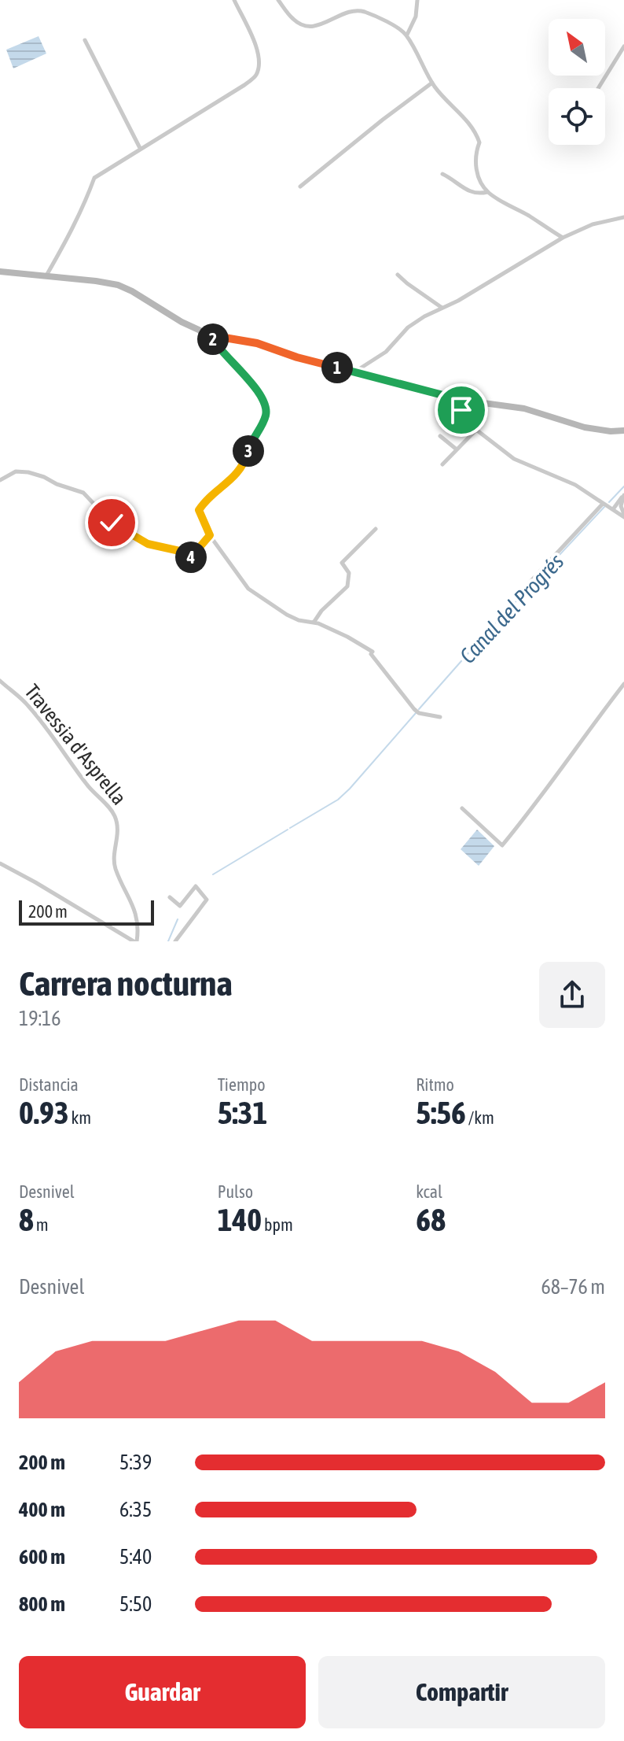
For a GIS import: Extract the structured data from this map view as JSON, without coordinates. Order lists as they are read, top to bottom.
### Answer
{
  "streets": {
    "street": ["Travessia d'Asprella"]
  },
  "water": ["Canal del Progrés"],
  "scale_bar": "200 m",
  "north": "top left",
  "page": {
    "pins": [
      "2",
      "1",
      "3",
      "4"
    ],
    "scale": "200 m",
    "heading": ["Carrera nocturna", "19:16"],
    "stats": [
      ["Distancia", "0.93 km"],
      ["Tiempo", "5:31"],
      ["Ritmo", "5:56 /km"],
      ["Desnivel", "8 m"],
      ["Pulso", "140 bpm"],
      ["kcal", "68"]
    ],
    "chart": ["Desnivel", "68–76 m"],
    "list": [
      {
        "name": "200 m",
        "note": "5:39"
      },
      {
        "name": "400 m",
        "note": "6:35"
      },
      {
        "name": "600 m",
        "note": "5:40"
      },
      {
        "name": "800 m",
        "note": "5:50"
      }
    ],
    "buttons": ["Guardar", "Compartir"]
  }
}
